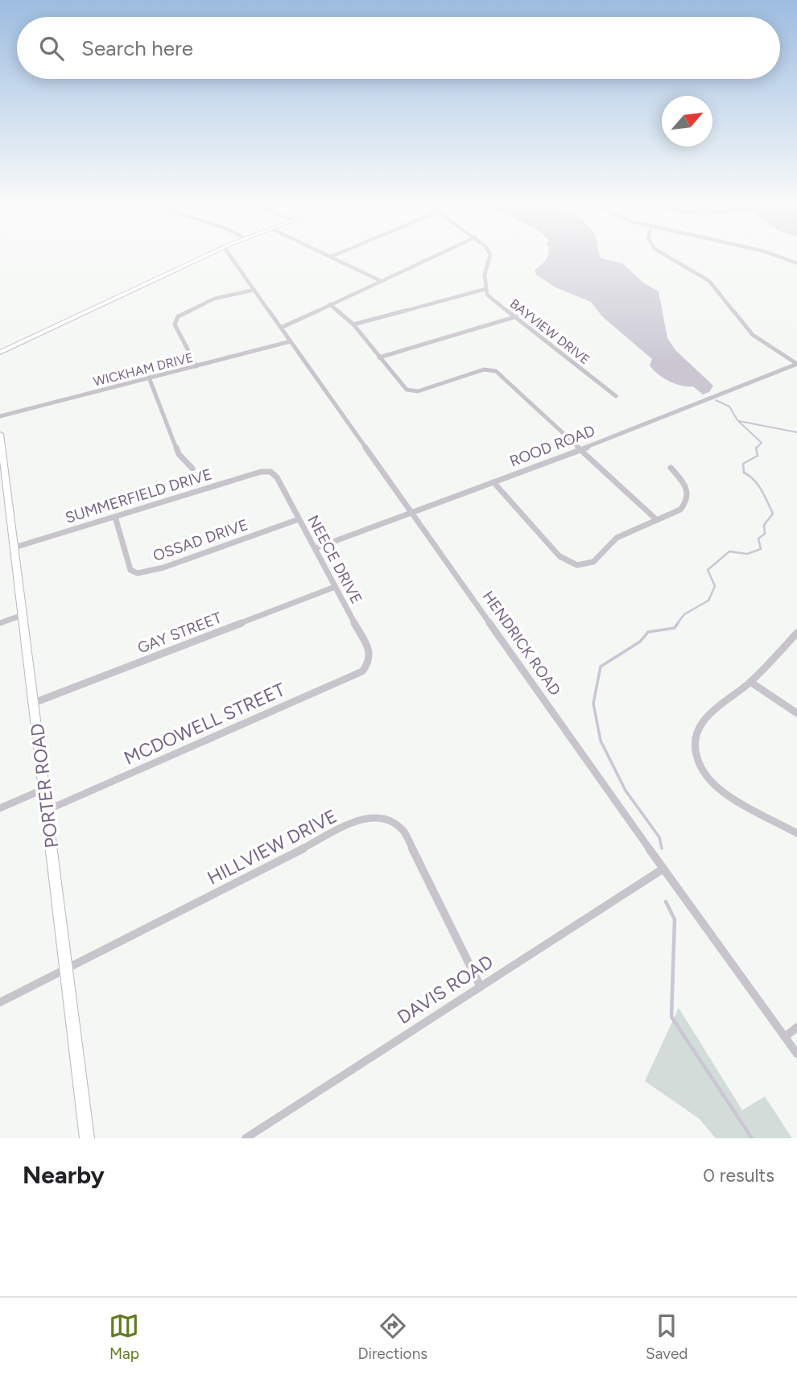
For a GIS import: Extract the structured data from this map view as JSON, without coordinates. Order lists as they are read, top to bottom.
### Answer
{
  "streets": {
    "street": [
      "BAYVIEW DRIVE",
      "WICKHAM DRIVE",
      "ROOD ROAD",
      "SUMMERFIELD DRIVE",
      "OSSAD DRIVE",
      "NEECE DRIVE",
      "GAY STREET",
      "HENDRICK ROAD",
      "MCDOWELL STREET",
      "PORTER ROAD",
      "HILLVIEW DRIVE",
      "DAVIS ROAD"
    ]
  },
  "crossings": [
    ["WICKHAM DRIVE", "HENDRICK ROAD"],
    ["ROOD ROAD", "NEECE DRIVE"],
    ["ROOD ROAD", "HENDRICK ROAD"],
    ["SUMMERFIELD DRIVE", "OSSAD DRIVE"],
    ["SUMMERFIELD DRIVE", "NEECE DRIVE"],
    ["SUMMERFIELD DRIVE", "PORTER ROAD"],
    ["OSSAD DRIVE", "NEECE DRIVE"],
    ["NEECE DRIVE", "GAY STREET"],
    ["NEECE DRIVE", "MCDOWELL STREET"],
    ["GAY STREET", "PORTER ROAD"],
    ["HENDRICK ROAD", "DAVIS ROAD"],
    ["MCDOWELL STREET", "PORTER ROAD"],
    ["PORTER ROAD", "HILLVIEW DRIVE"],
    ["HILLVIEW DRIVE", "DAVIS ROAD"]
  ],
  "north": "top right",
  "page": {
    "search": "Search here",
    "heading": ["Nearby", "0 results"],
    "nav": ["Map", "Directions", "Saved"]
  }
}
